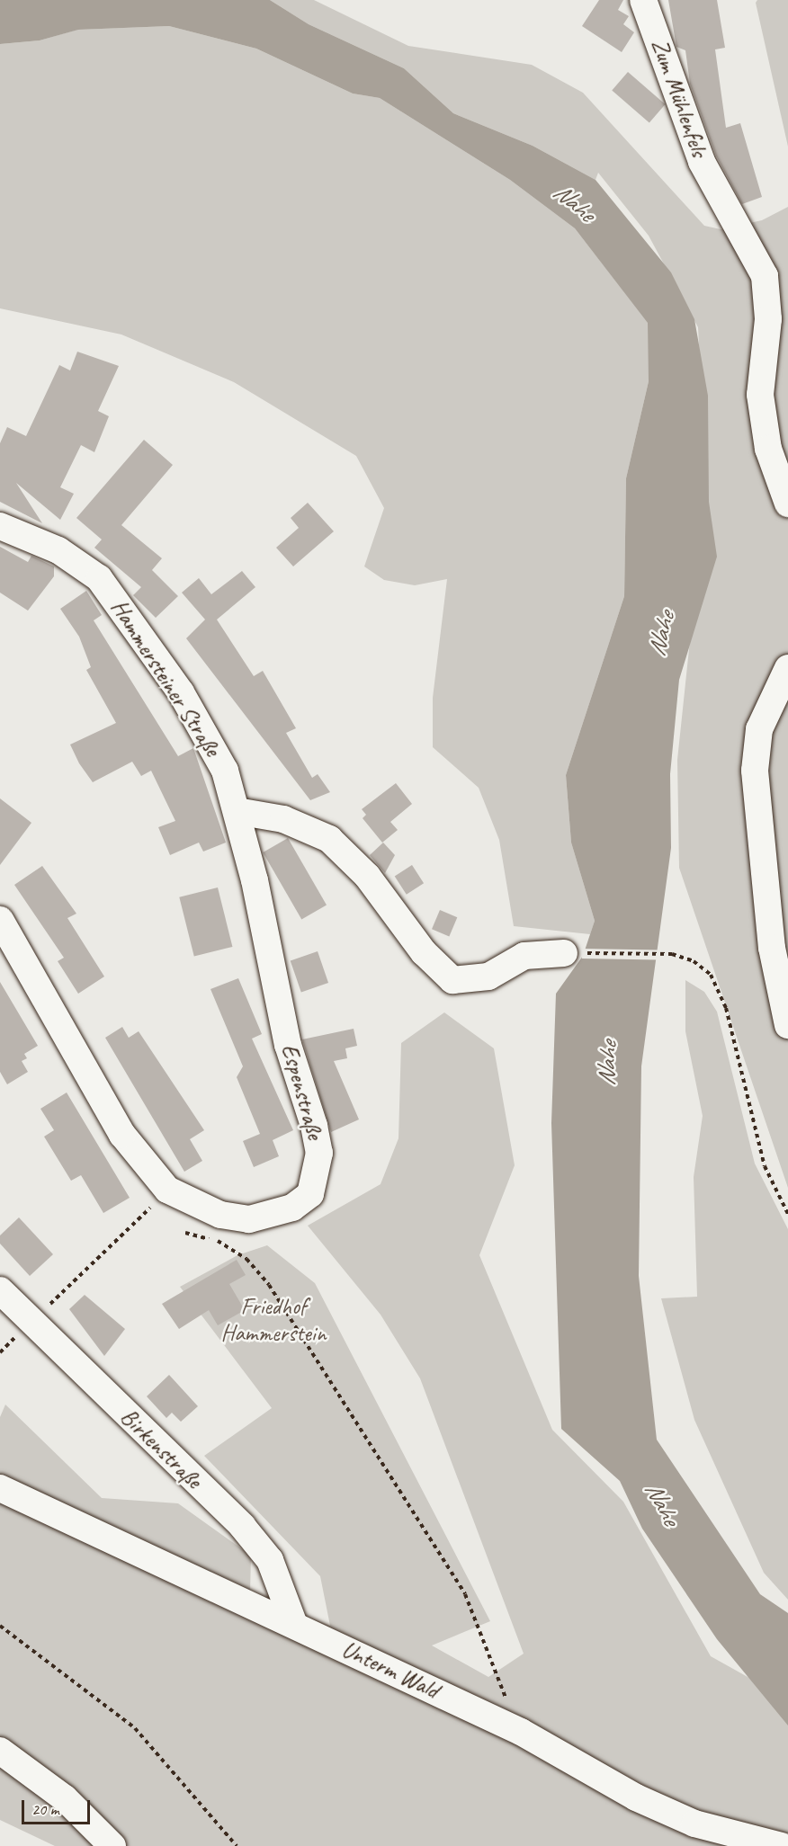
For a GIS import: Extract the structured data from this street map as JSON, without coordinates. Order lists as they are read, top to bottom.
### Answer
{
  "streets": {
    "street": [
      "Zum Mühlenfels",
      "Hammersteiner Straße",
      "Espenstraße",
      "Birkenstraße",
      "Unterm Wald"
    ]
  },
  "crossings": [
    ["Hammersteiner Straße", "Espenstraße"],
    ["Birkenstraße", "Unterm Wald"]
  ],
  "water": ["Nahe"],
  "parks": ["Friedhof Hammerstein"],
  "scale_bar": "20 m"
}
